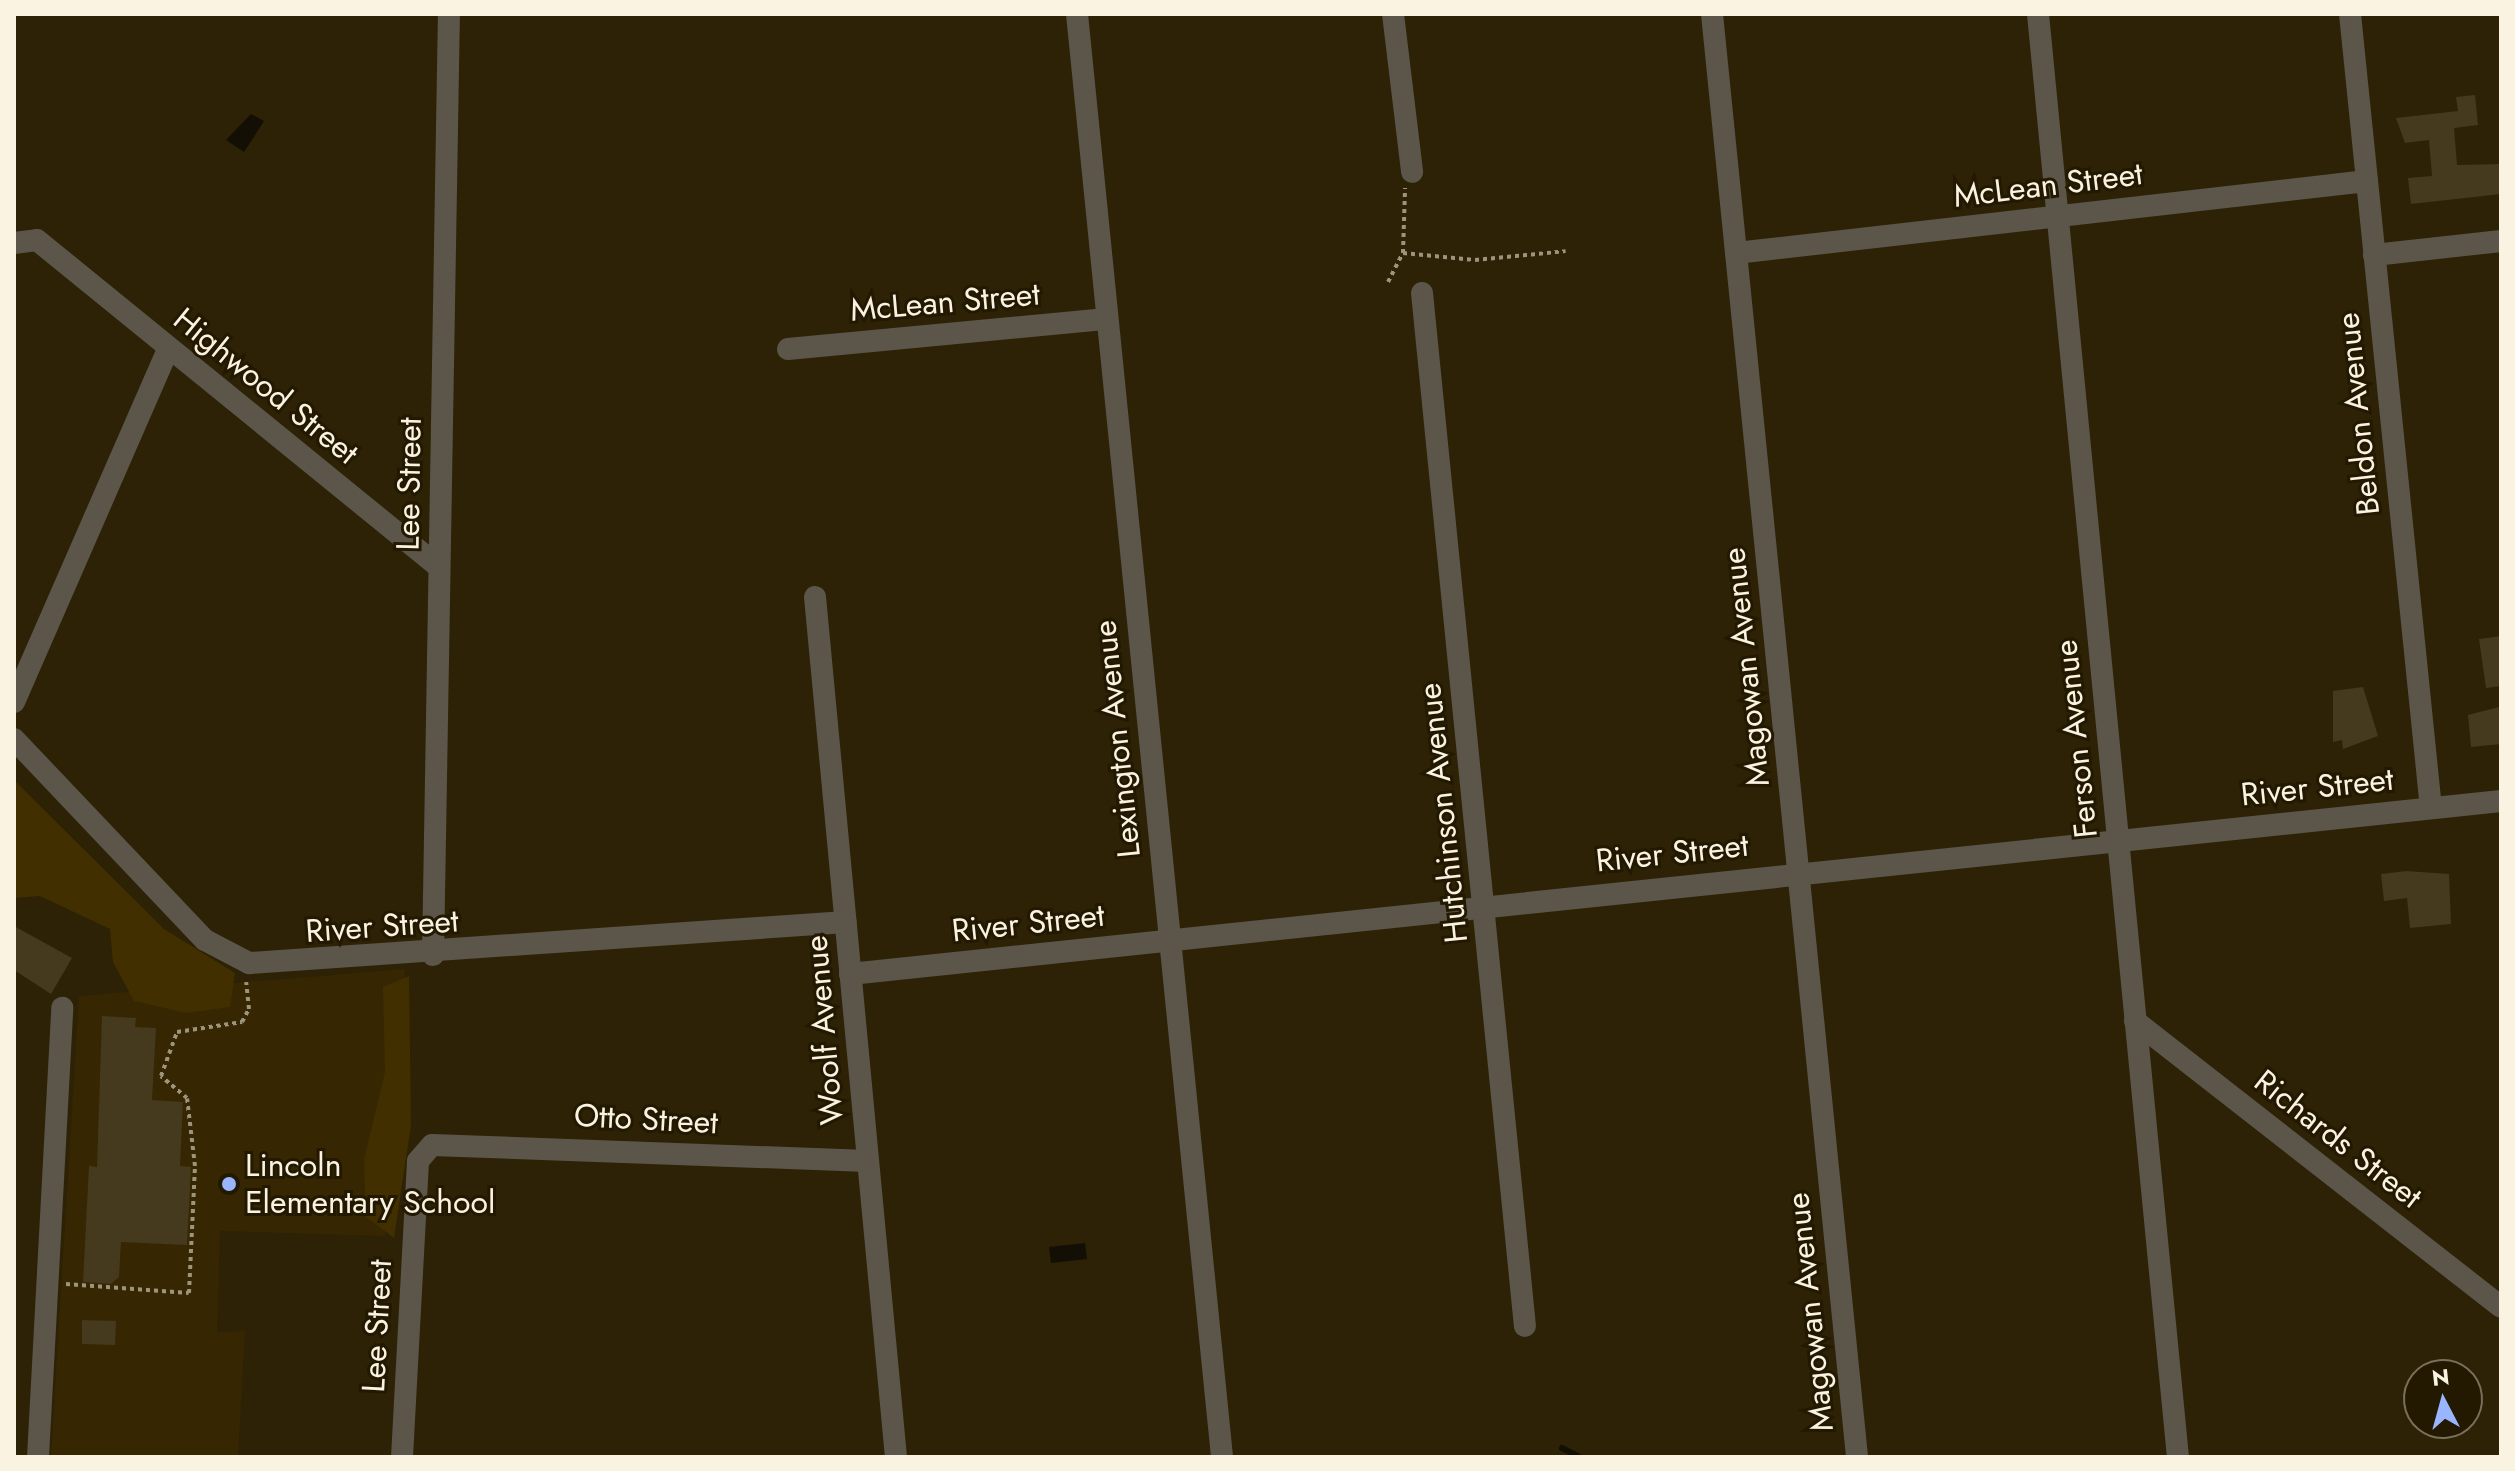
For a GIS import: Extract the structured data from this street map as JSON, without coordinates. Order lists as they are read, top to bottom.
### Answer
{
  "streets": {
    "street": [
      "McLean Street",
      "Highwood Street",
      "Beldon Avenue",
      "Lee Street",
      "Magowan Avenue",
      "Lexington Avenue",
      "Ferson Avenue",
      "River Street",
      "Hutchinson Avenue",
      "Woolf Avenue",
      "Otto Street",
      "Richards Street"
    ]
  },
  "crossings": [
    ["McLean Street", "Beldon Avenue"],
    ["McLean Street", "Magowan Avenue"],
    ["McLean Street", "Lexington Avenue"],
    ["McLean Street", "Ferson Avenue"],
    ["Highwood Street", "Lee Street"],
    ["Beldon Avenue", "River Street"],
    ["Lee Street", "River Street"],
    ["Lee Street", "Otto Street"],
    ["Magowan Avenue", "River Street"],
    ["Lexington Avenue", "River Street"],
    ["Ferson Avenue", "River Street"],
    ["Ferson Avenue", "Richards Street"],
    ["River Street", "Hutchinson Avenue"],
    ["River Street", "Woolf Avenue"],
    ["Woolf Avenue", "Otto Street"]
  ],
  "places": ["Lincoln Elementary School"],
  "north": "top"
}
